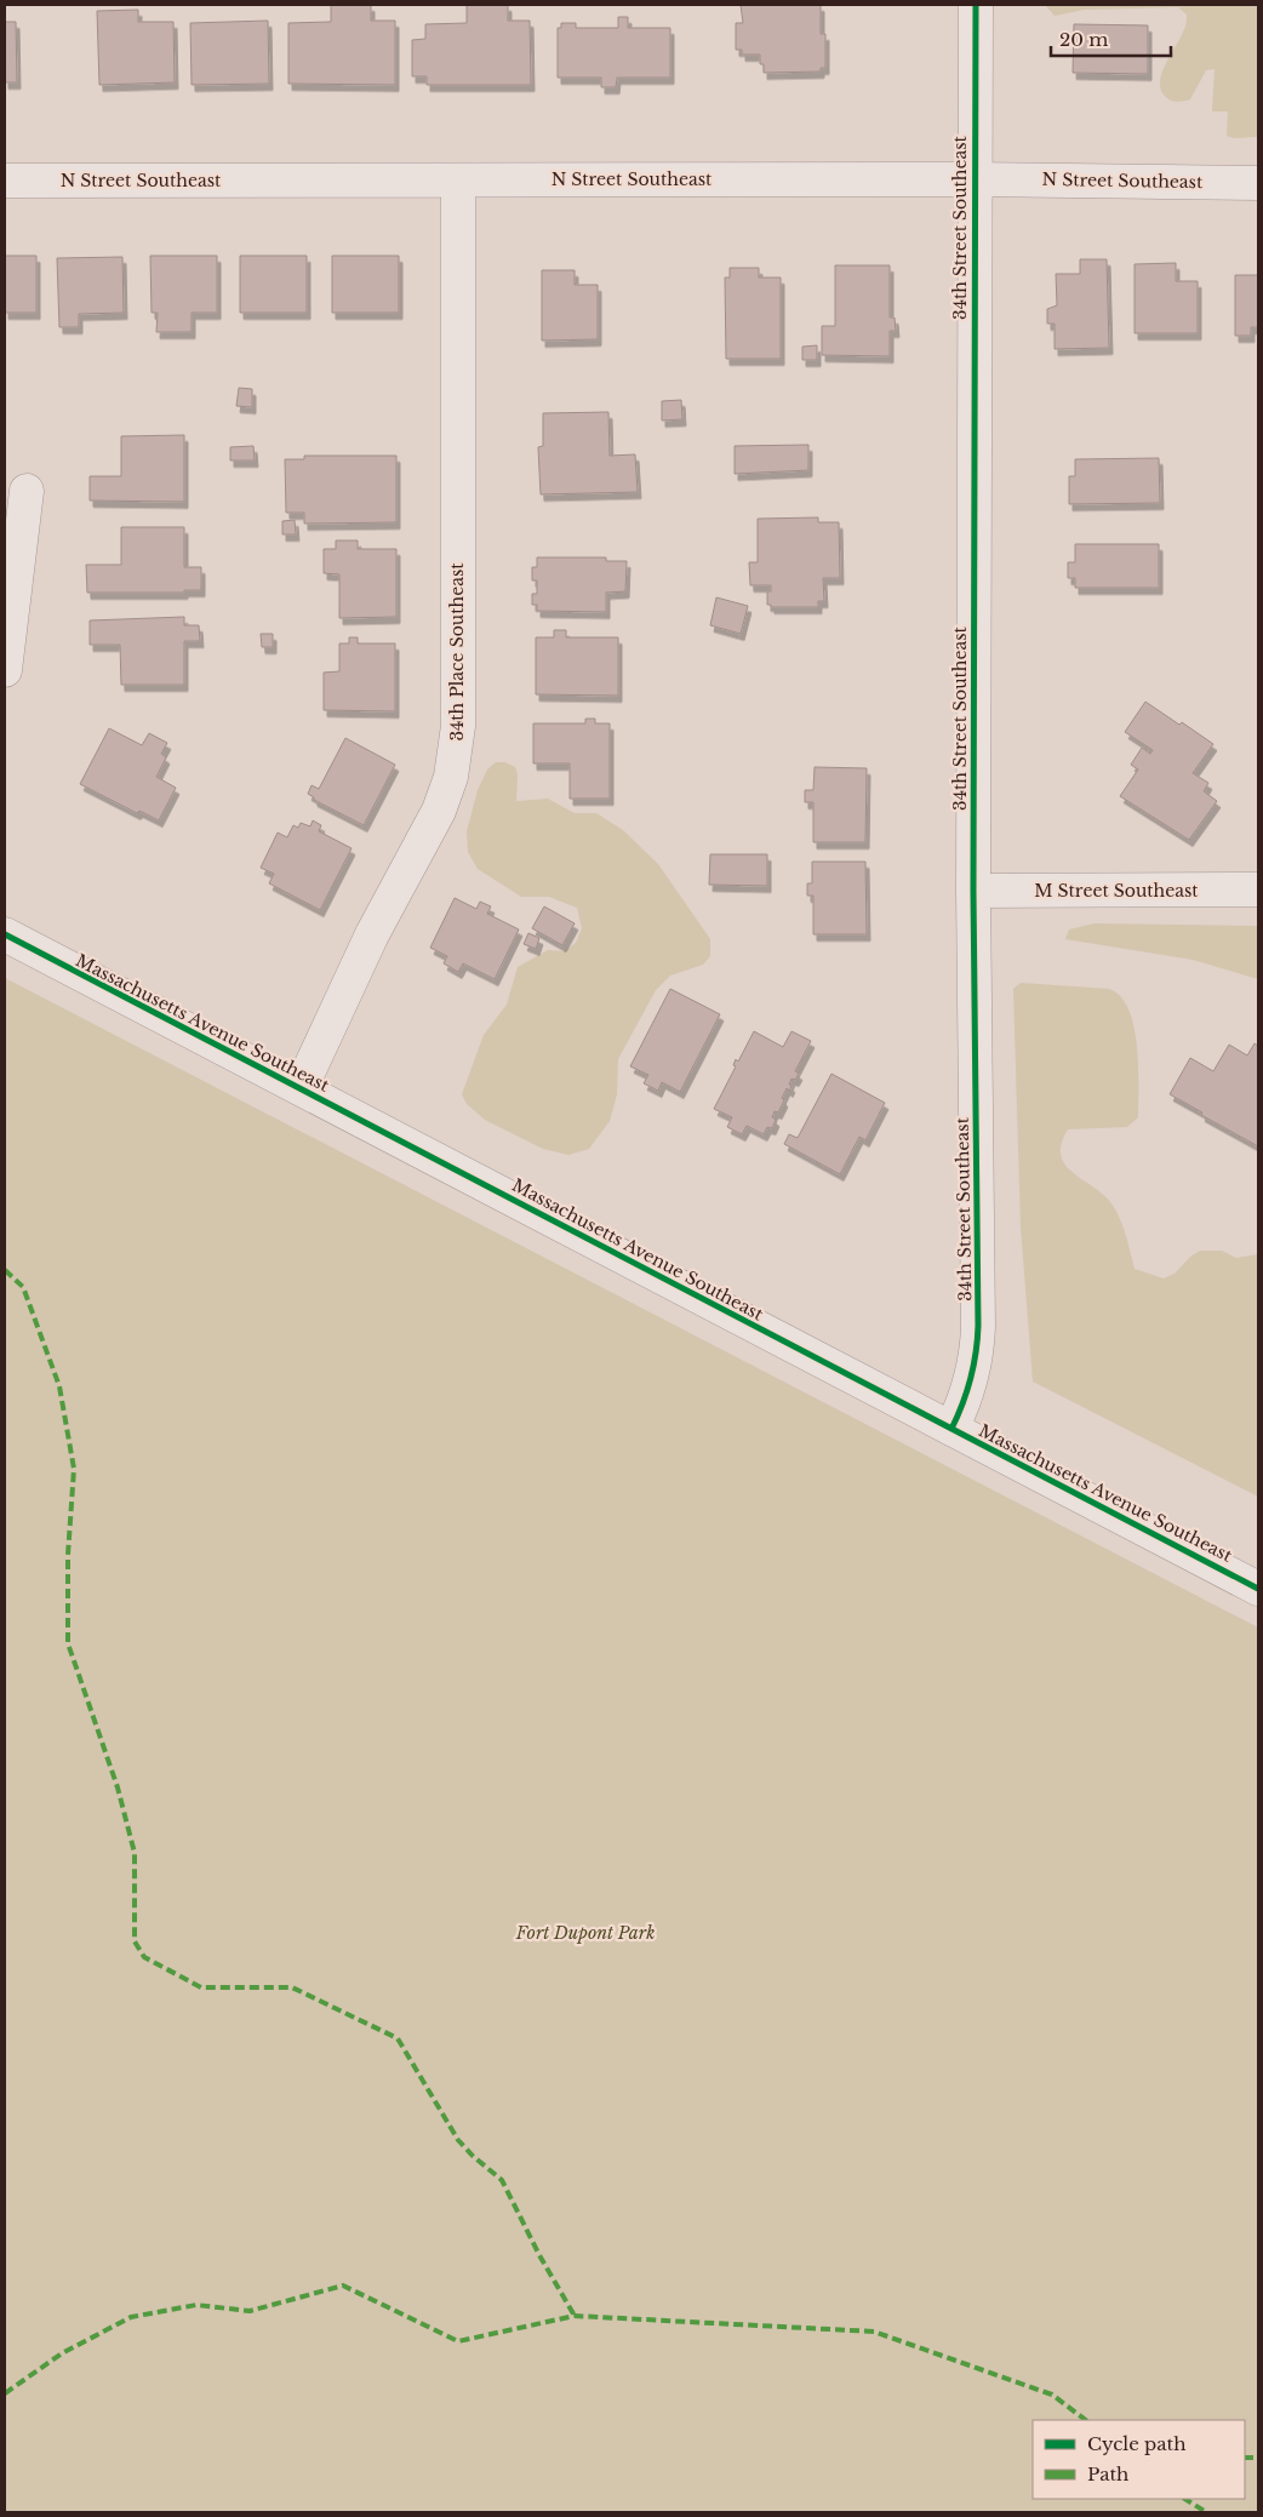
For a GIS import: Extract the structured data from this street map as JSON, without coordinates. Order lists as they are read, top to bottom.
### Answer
{
  "streets": {
    "street": [
      "N Street Southeast",
      "34th Street Southeast",
      "34th Place Southeast",
      "M Street Southeast",
      "Massachusetts Avenue Southeast"
    ]
  },
  "crossings": [
    ["N Street Southeast", "34th Street Southeast"],
    ["N Street Southeast", "34th Place Southeast"],
    ["34th Street Southeast", "M Street Southeast"],
    ["34th Street Southeast", "Massachusetts Avenue Southeast"],
    ["34th Place Southeast", "Massachusetts Avenue Southeast"]
  ],
  "parks": ["Fort Dupont Park"],
  "legend": ["Cycle path", "Path"],
  "scale_bar": "20 m"
}
